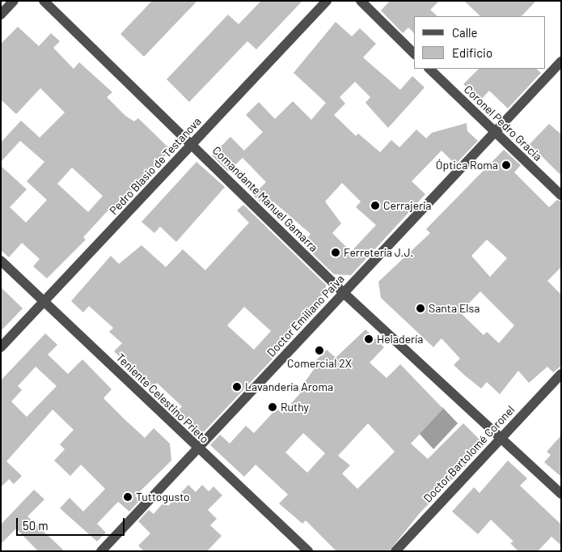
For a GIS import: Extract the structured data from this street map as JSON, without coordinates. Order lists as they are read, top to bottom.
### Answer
{
  "streets": {
    "street": [
      "Coronel Pedro Gracia",
      "Pedro Blasio de Testanova",
      "Comandante Manuel Gamarra",
      "Doctor Emiliano Paiva",
      "Teniente Celestino Prieto",
      "Doctor Bartolomé Coronel"
    ]
  },
  "crossings": [
    ["Coronel Pedro Gracia", "Doctor Emiliano Paiva"],
    ["Pedro Blasio de Testanova", "Comandante Manuel Gamarra"],
    ["Pedro Blasio de Testanova", "Teniente Celestino Prieto"],
    ["Comandante Manuel Gamarra", "Doctor Emiliano Paiva"],
    ["Comandante Manuel Gamarra", "Doctor Bartolomé Coronel"],
    ["Doctor Emiliano Paiva", "Teniente Celestino Prieto"]
  ],
  "places": [
    "Óptica Roma",
    "Cerrajería",
    "Ferretería J.J.",
    "Santa Elsa",
    "Heladería",
    "Comercial 2X",
    "Lavandería Aroma",
    "Ruthy",
    "Tuttogusto"
  ],
  "legend": ["Calle", "Edificio"],
  "scale_bar": "50 m"
}
